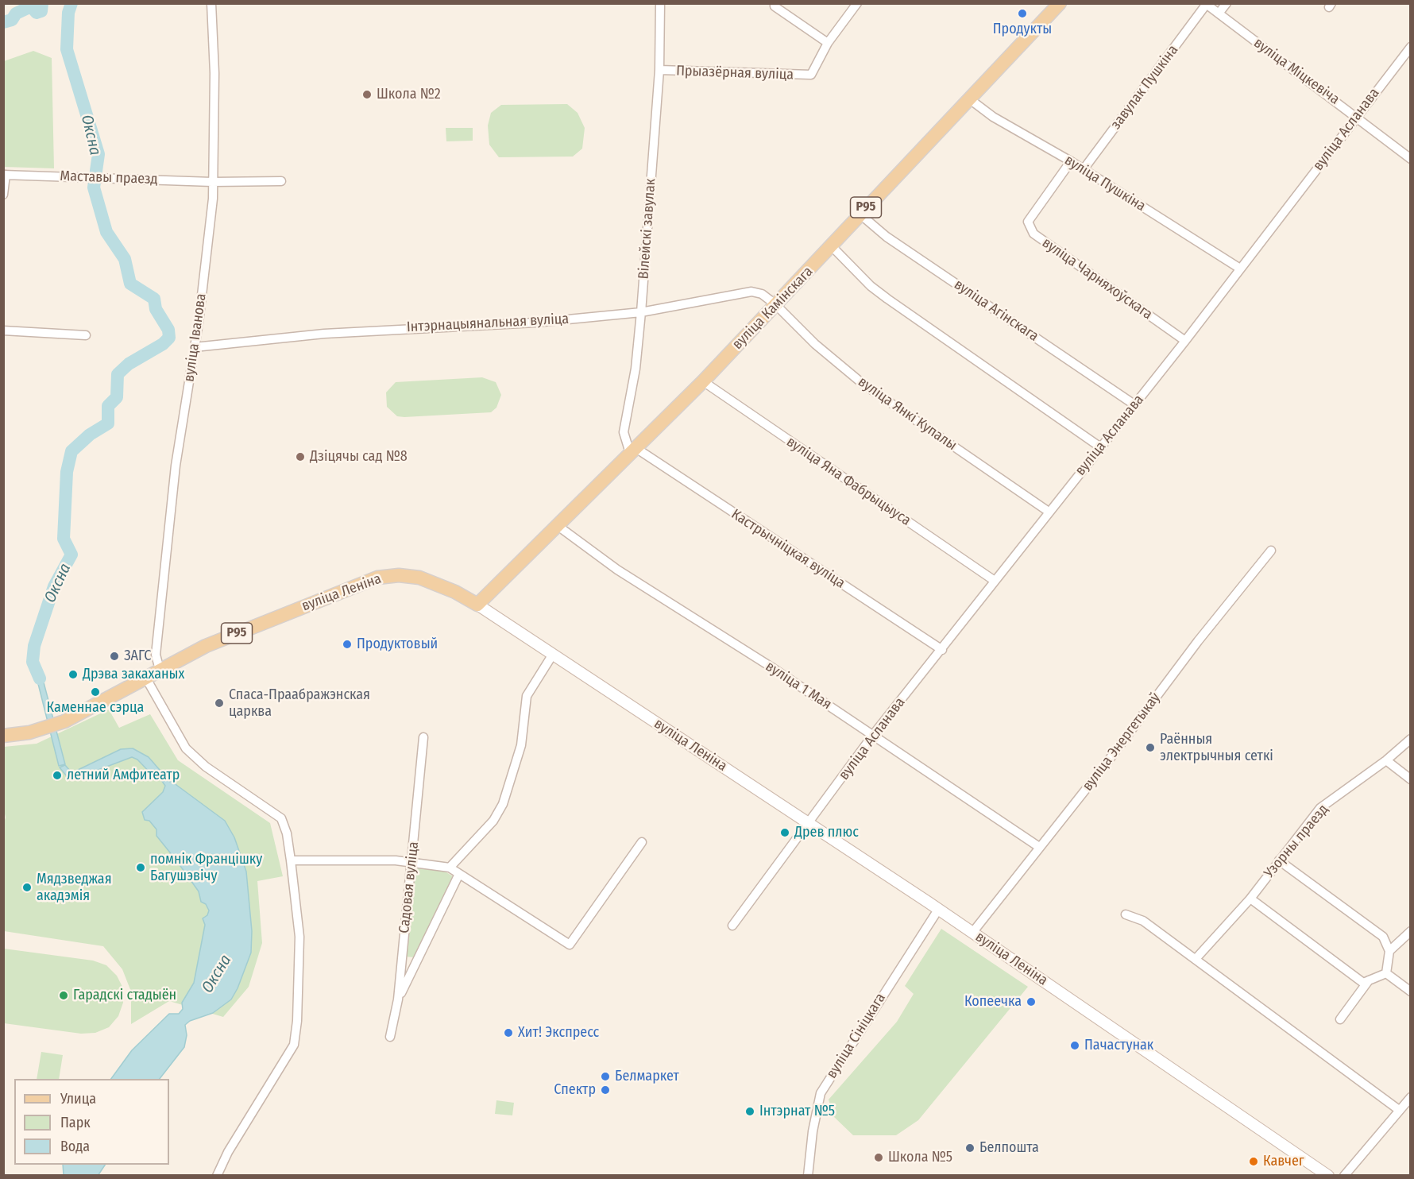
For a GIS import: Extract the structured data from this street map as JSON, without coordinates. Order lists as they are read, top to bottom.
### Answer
{
  "streets": {
    "main road": ["Р95", "вуліца Камінскага", "вуліца Леніна"],
    "street": [
      "вуліца Міцкевіча",
      "Прыазёрная вуліца",
      "завулак Пушкіна",
      "вуліца Асланава",
      "Маставы праезд",
      "вуліца Пушкіна",
      "Вілейскі завулак",
      "вуліца Чарняхоўскага",
      "вуліца Агінскага",
      "Інтэрнацыянальная вуліца",
      "вуліца Іванова",
      "вуліца Янкі Купалы",
      "вуліца Яна Фабрыцыуса",
      "Кастрычніцкая вуліца",
      "вуліца 1 Мая",
      "вуліца Энергетыкаў",
      "Узорны праезд",
      "Садовая вуліца",
      "вуліца Сініцкага"
    ]
  },
  "crossings": [
    ["вуліца Міцкевіча", "завулак Пушкіна"],
    ["вуліца Міцкевіча", "вуліца Асланава"],
    ["Прыазёрная вуліца", "Вілейскі завулак"],
    ["завулак Пушкіна", "вуліца Пушкіна"],
    ["вуліца Асланава", "вуліца Пушкіна"],
    ["вуліца Асланава", "вуліца Чарняхоўскага"],
    ["вуліца Асланава", "вуліца Агінскага"],
    ["вуліца Асланава", "вуліца Янкі Купалы"],
    ["вуліца Асланава", "вуліца Яна Фабрыцыуса"],
    ["вуліца Асланава", "Кастрычніцкая вуліца"],
    ["вуліца Асланава", "вуліца Леніна"],
    ["вуліца Асланава", "вуліца 1 Мая"],
    ["Маставы праезд", "вуліца Іванова"],
    ["вуліца Пушкіна", "вуліца Чарняхоўскага"],
    ["вуліца Пушкіна", "вуліца Камінскага"],
    ["Вілейскі завулак", "вуліца Камінскага"],
    ["Вілейскі завулак", "Інтэрнацыянальная вуліца"],
    ["Вілейскі завулак", "Кастрычніцкая вуліца"],
    ["вуліца Камінскага", "вуліца Агінскага"],
    ["вуліца Камінскага", "Інтэрнацыянальная вуліца"],
    ["вуліца Камінскага", "вуліца Янкі Купалы"],
    ["вуліца Камінскага", "вуліца Яна Фабрыцыуса"],
    ["вуліца Камінскага", "Кастрычніцкая вуліца"],
    ["вуліца Камінскага", "вуліца Леніна"],
    ["вуліца Камінскага", "вуліца 1 Мая"],
    ["Інтэрнацыянальная вуліца", "вуліца Іванова"],
    ["Інтэрнацыянальная вуліца", "вуліца Янкі Купалы"],
    ["вуліца Іванова", "вуліца Леніна"],
    ["вуліца Леніна", "вуліца Энергетыкаў"],
    ["вуліца Леніна", "вуліца Сініцкага"],
    ["вуліца 1 Мая", "вуліца Энергетыкаў"]
  ],
  "water": ["Оксна"],
  "places": [
    "Продукты",
    "Школа №2",
    "Дзіцячы сад №8",
    "Продуктовый",
    "ЗАГС",
    "Дрэва закаханых",
    "Каменнае сэрца",
    "Спаса-Праабражэнская царква",
    "Раённыя электрычныя сеткі",
    "летний Амфитеатр",
    "Древ плюс",
    "помнік Францішку Багушэвічу",
    "Мядзведжая акадэмія",
    "Гарадскі стадыён",
    "Копеечка",
    "Хит! Экспресс",
    "Пачастунак",
    "Белмаркет",
    "Спектр",
    "Інтэрнат №5",
    "Белпошта",
    "Школа №5",
    "Кавчег"
  ],
  "legend": ["Улица", "Парк", "Вода"]
}
